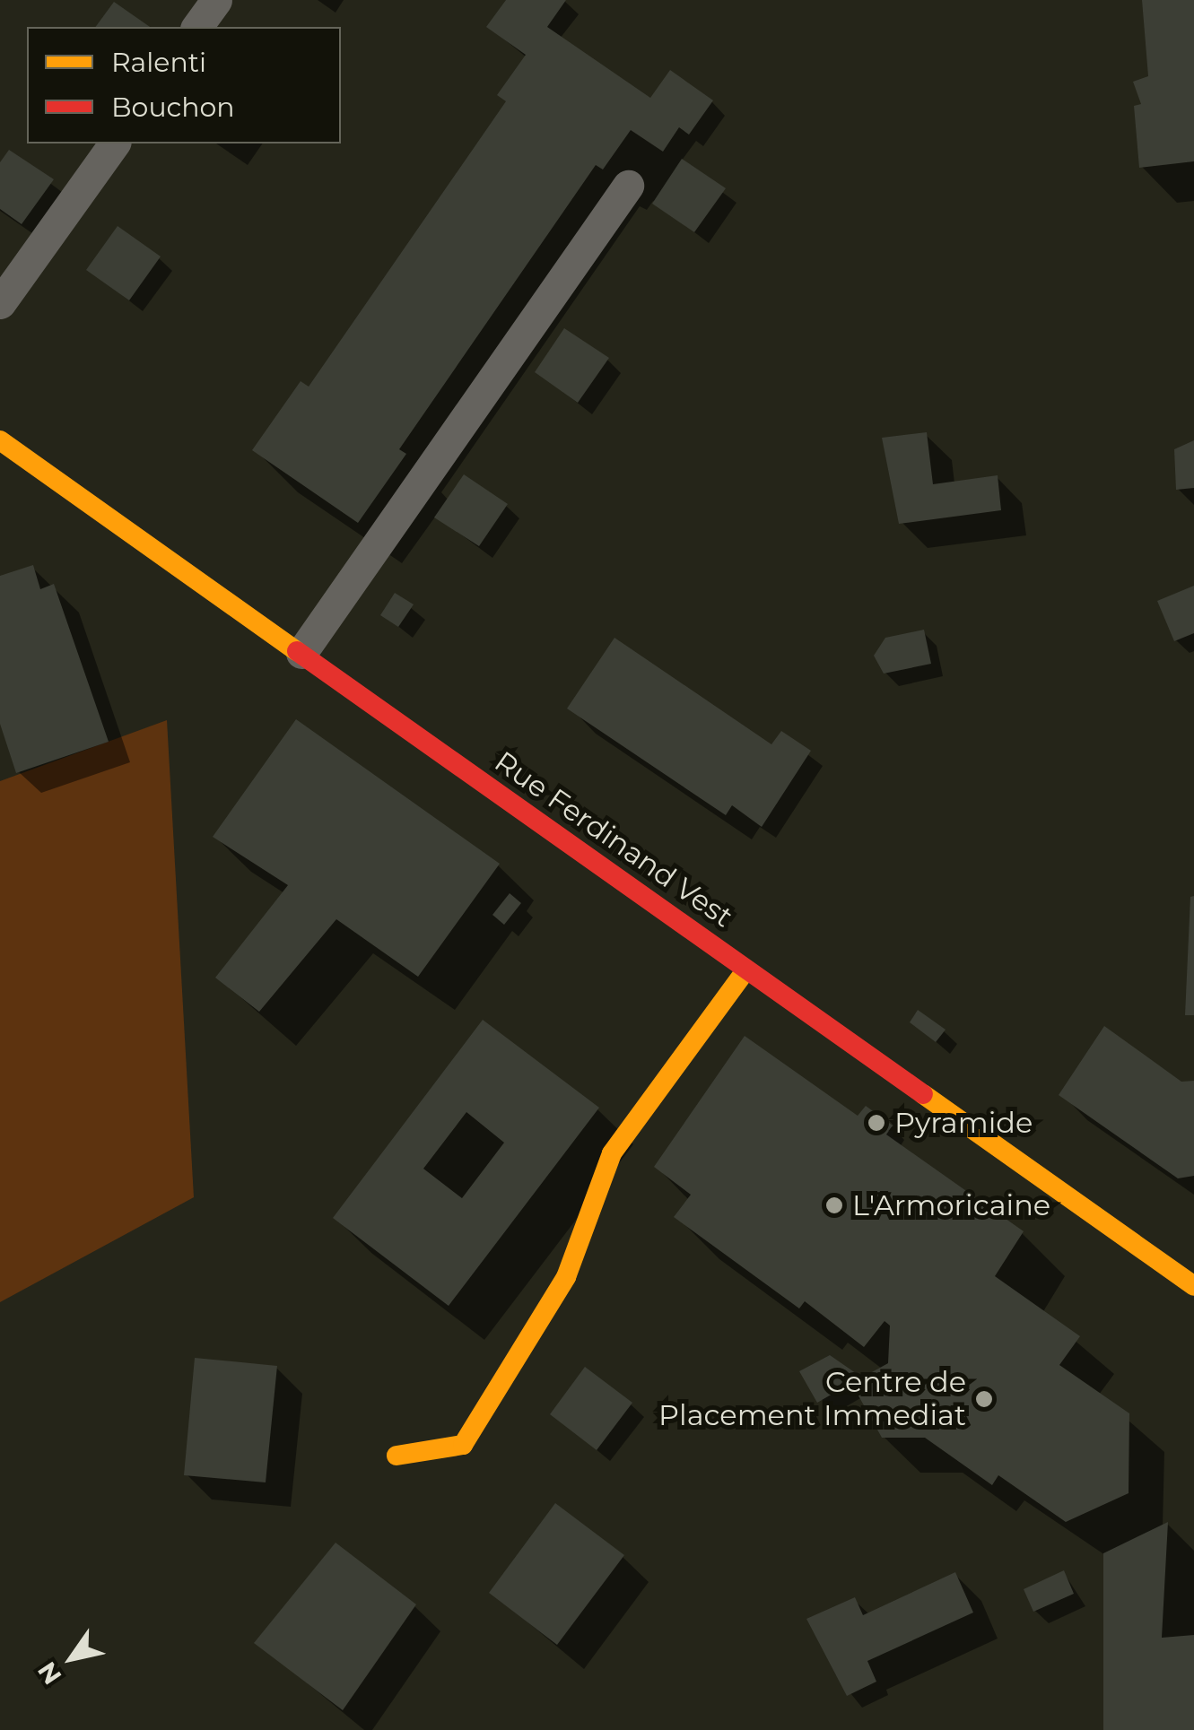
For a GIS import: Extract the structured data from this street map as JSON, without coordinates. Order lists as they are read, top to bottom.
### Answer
{
  "streets": {
    "street": ["Rue Ferdinand Vest"]
  },
  "places": ["Pyramide", "L'Armoricaine", "Centre de Placement Immediat"],
  "legend": ["Ralenti", "Bouchon"],
  "north": "bottom left"
}
